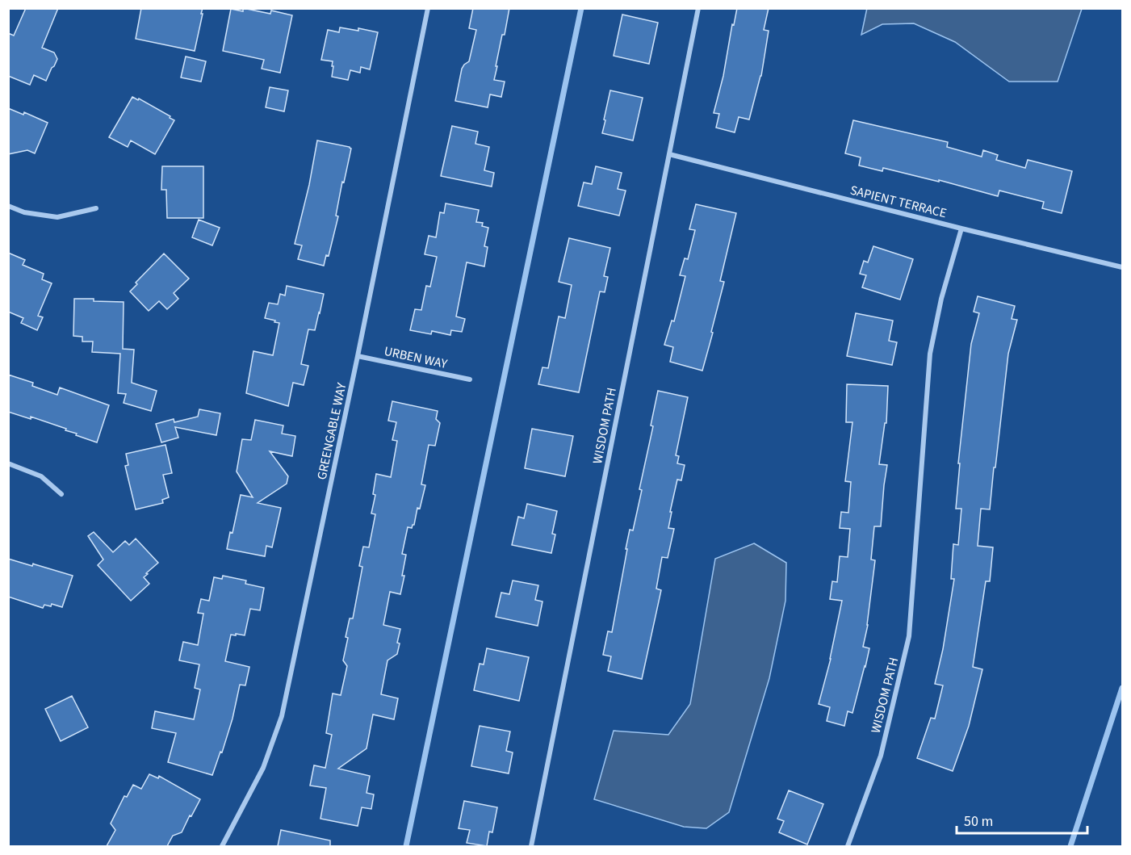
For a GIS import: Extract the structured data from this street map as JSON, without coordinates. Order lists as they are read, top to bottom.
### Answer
{
  "streets": {
    "street": [
      "SAPIENT TERRACE",
      "URBEN WAY",
      "WISDOM PATH",
      "GREENGABLE WAY"
    ]
  },
  "crossings": [
    ["SAPIENT TERRACE", "WISDOM PATH"],
    ["URBEN WAY", "GREENGABLE WAY"]
  ],
  "scale_bar": "50 m"
}
